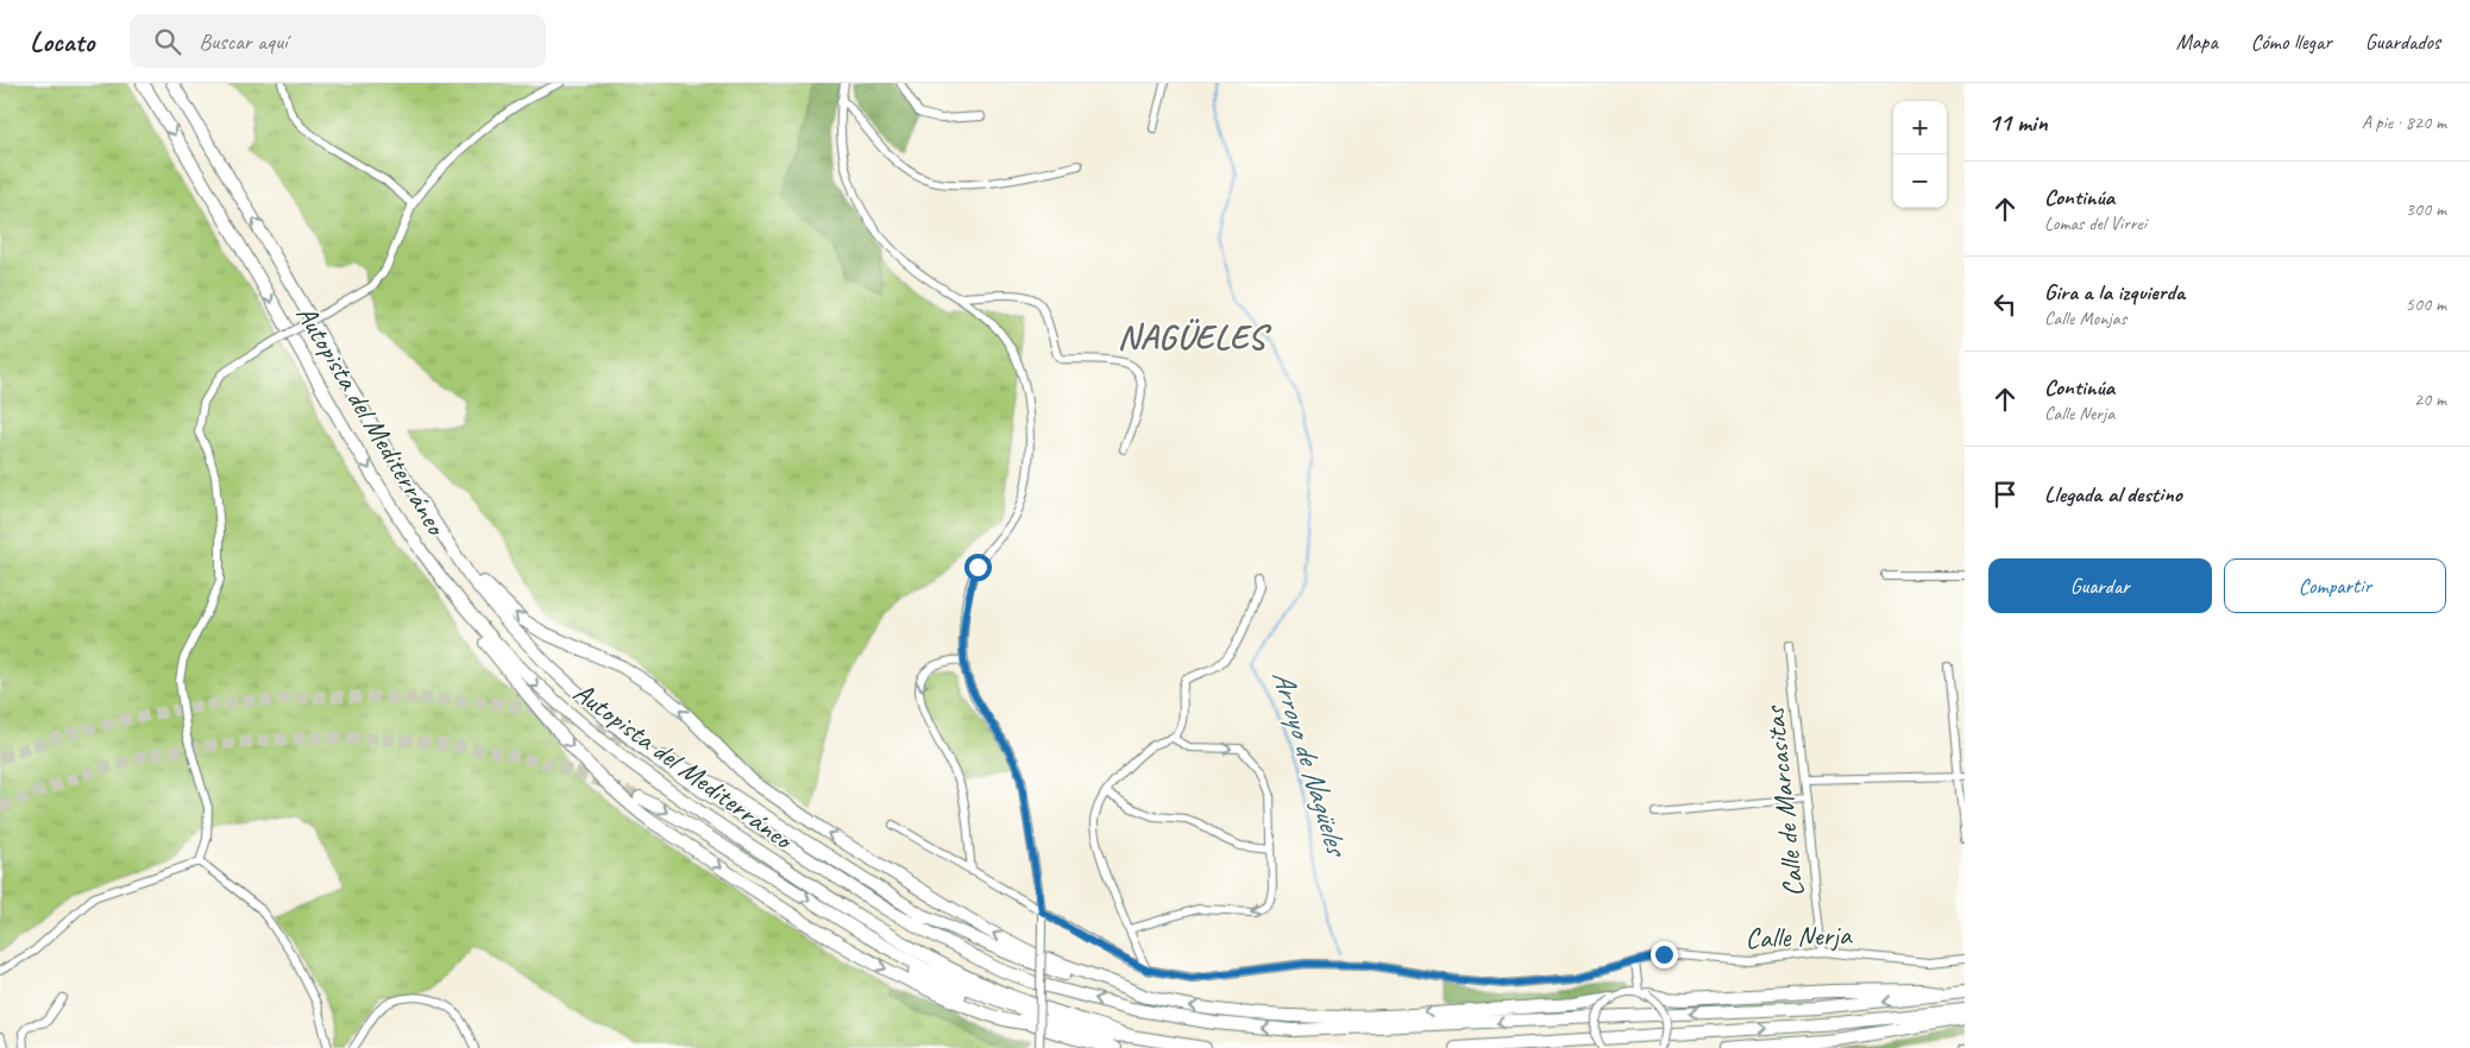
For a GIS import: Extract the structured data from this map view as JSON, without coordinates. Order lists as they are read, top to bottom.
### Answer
{
  "streets": {
    "highway": ["Autopista del Mediterráneo"],
    "street": ["Calle de Marcasitas", "Calle Nerja"]
  },
  "crossings": [
    ["Calle de Marcasitas", "Calle Nerja"]
  ],
  "districts": ["NAGÜELES"],
  "water": ["Arroyo de Nagüeles"],
  "page": {
    "header": "Locato",
    "search": "Buscar aquí",
    "nav": ["Mapa", "Cómo llegar", "Guardados"],
    "heading": ["11 min", "A pie · 820 m"],
    "map_buttons": ["+", "−"],
    "list": [
      ["Continúa", "Lomas del Virrei", "300 m"],
      ["Gira a la izquierda", "Calle Monjas", "500 m"],
      ["Continúa", "Calle Nerja", "20 m"],
      "Llegada al destino"
    ],
    "buttons": ["Guardar", "Compartir"]
  }
}
